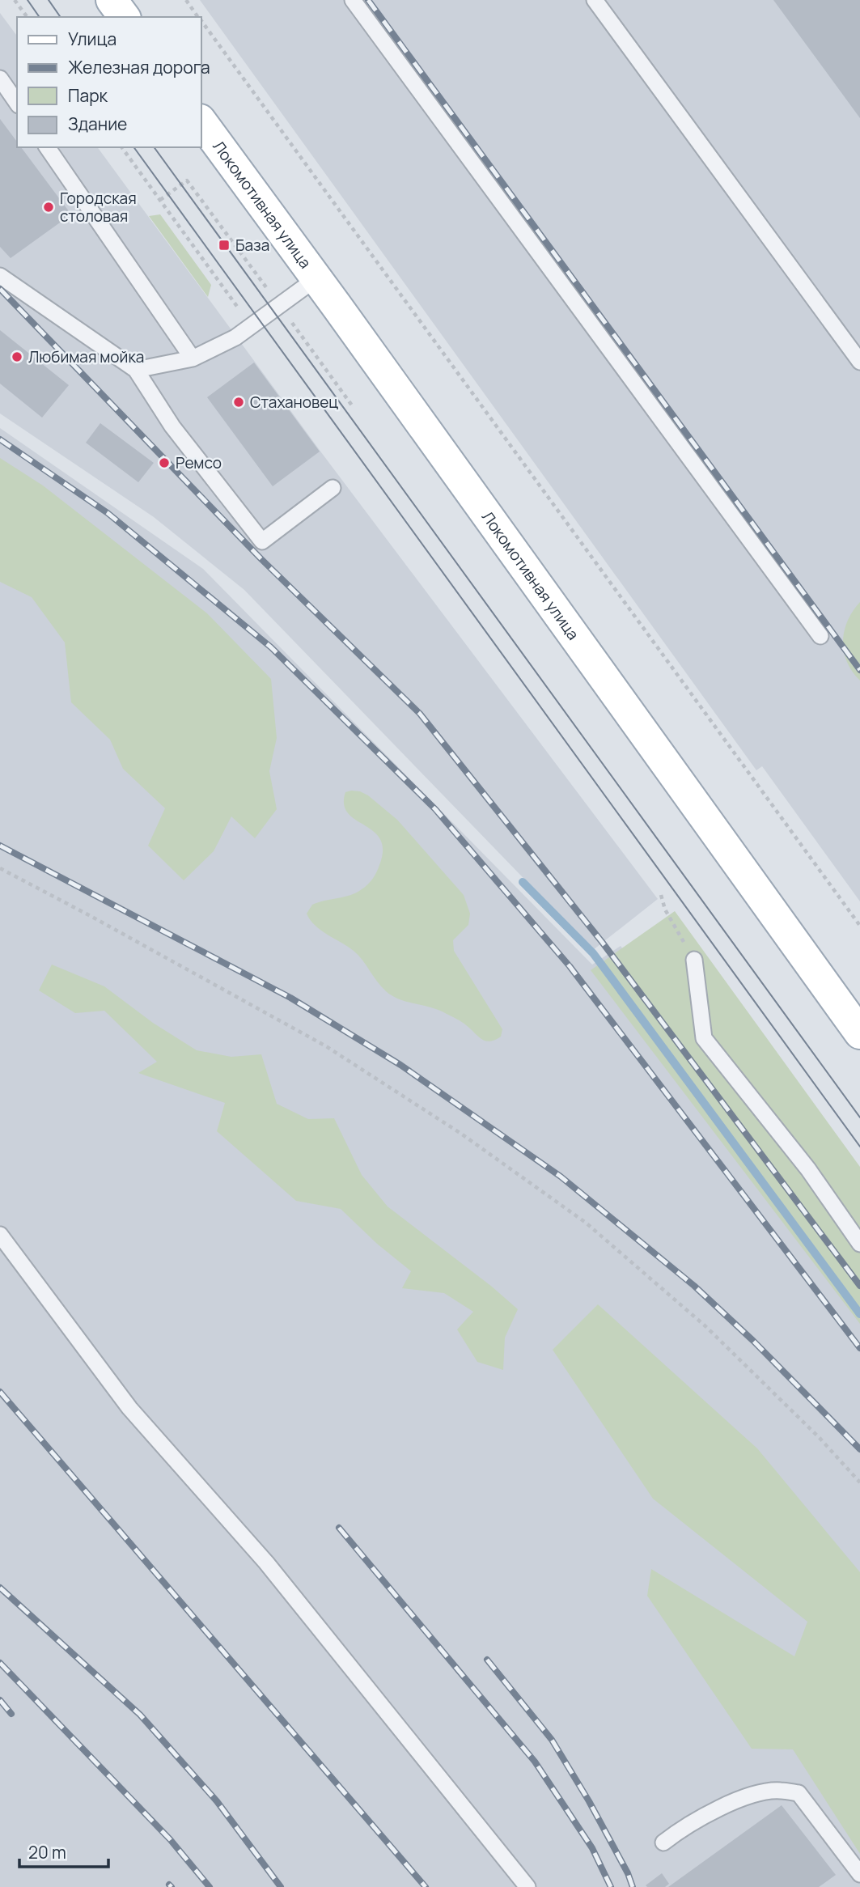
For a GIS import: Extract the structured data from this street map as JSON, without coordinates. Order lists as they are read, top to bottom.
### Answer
{
  "streets": {
    "main road": ["Локомотивная улица"]
  },
  "places": {
    "other": [
      "Городская столовая",
      "Любимая мойка",
      "Стахановец",
      "Ремсо"
    ],
    "transit": ["База"]
  },
  "legend": [
    "Улица",
    "Железная дорога",
    "Парк",
    "Здание"
  ],
  "scale_bar": "20 m"
}
